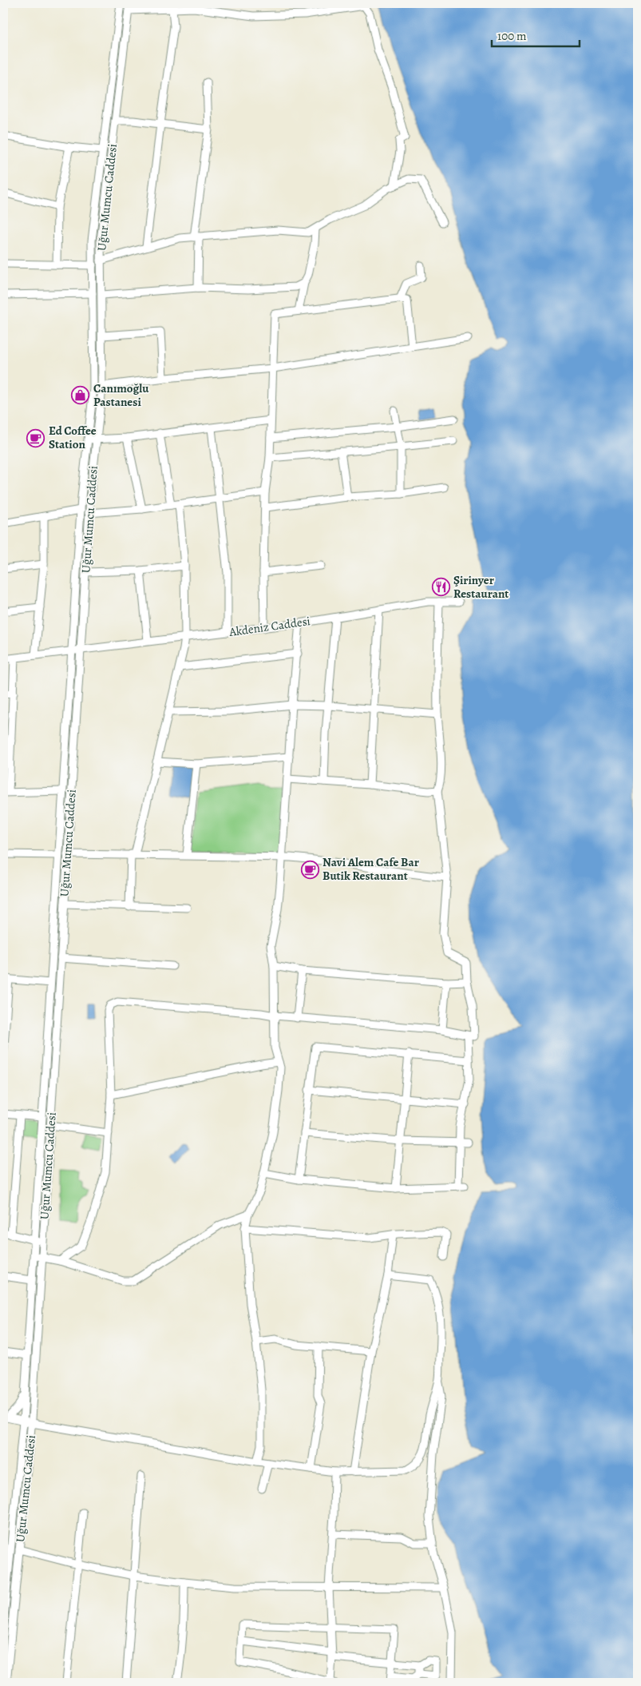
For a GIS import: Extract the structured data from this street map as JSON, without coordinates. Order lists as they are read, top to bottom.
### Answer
{
  "streets": {
    "street": ["Uğur Mumcu Caddesi", "Akdeniz Caddesi"]
  },
  "crossings": [
    ["Uğur Mumcu Caddesi", "Akdeniz Caddesi"]
  ],
  "places": {
    "shop": ["Canımoğlu Pastanesi"],
    "cafe": ["Ed Coffee Station", "Navi Alem Cafe Bar Butik Restaurant"],
    "restaurant": ["Şirinyer Restaurant"]
  },
  "scale_bar": "100 m"
}
